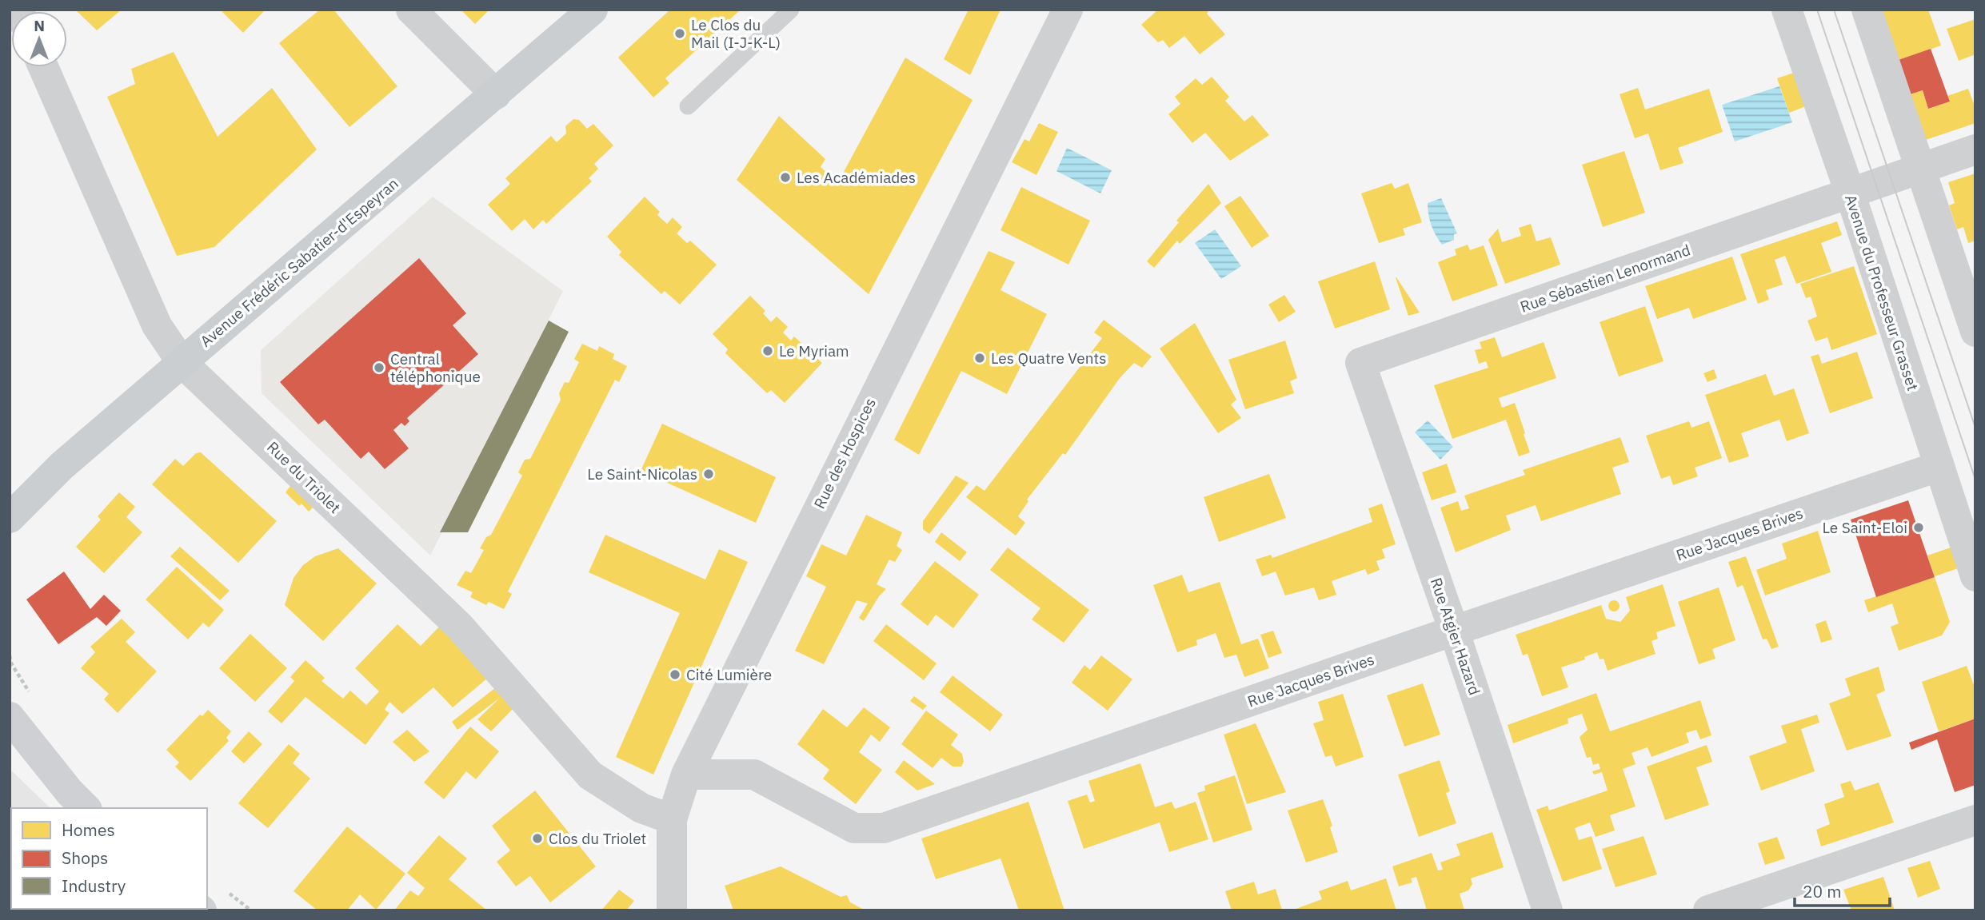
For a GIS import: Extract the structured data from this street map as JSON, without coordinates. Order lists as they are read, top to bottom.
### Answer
{
  "streets": {
    "main road": ["Avenue Frédéric Sabatier-d'Espeyran"],
    "street": [
      "Rue Sébastien Lenormand",
      "Avenue du Professeur Grasset",
      "Rue des Hospices",
      "Rue du Triolet",
      "Rue Jacques Brives",
      "Rue Atgier Hazard"
    ]
  },
  "crossings": [
    ["Avenue Frédéric Sabatier-d'Espeyran", "Rue du Triolet"],
    ["Rue Sébastien Lenormand", "Avenue du Professeur Grasset"],
    ["Rue Sébastien Lenormand", "Rue Atgier Hazard"],
    ["Avenue du Professeur Grasset", "Rue Jacques Brives"],
    ["Rue des Hospices", "Rue du Triolet"],
    ["Rue des Hospices", "Rue Jacques Brives"],
    ["Rue Jacques Brives", "Rue Atgier Hazard"]
  ],
  "places": [
    "Le Clos du Mail (I-J-K-L)",
    "Les Académiades",
    "Le Myriam",
    "Les Quatre Vents",
    "Central téléphonique",
    "Le Saint-Nicolas",
    "Le Saint-Eloi",
    "Cité Lumière",
    "Clos du Triolet"
  ],
  "legend": ["Homes", "Shops", "Industry"],
  "scale_bar": "20 m",
  "north": "top"
}
